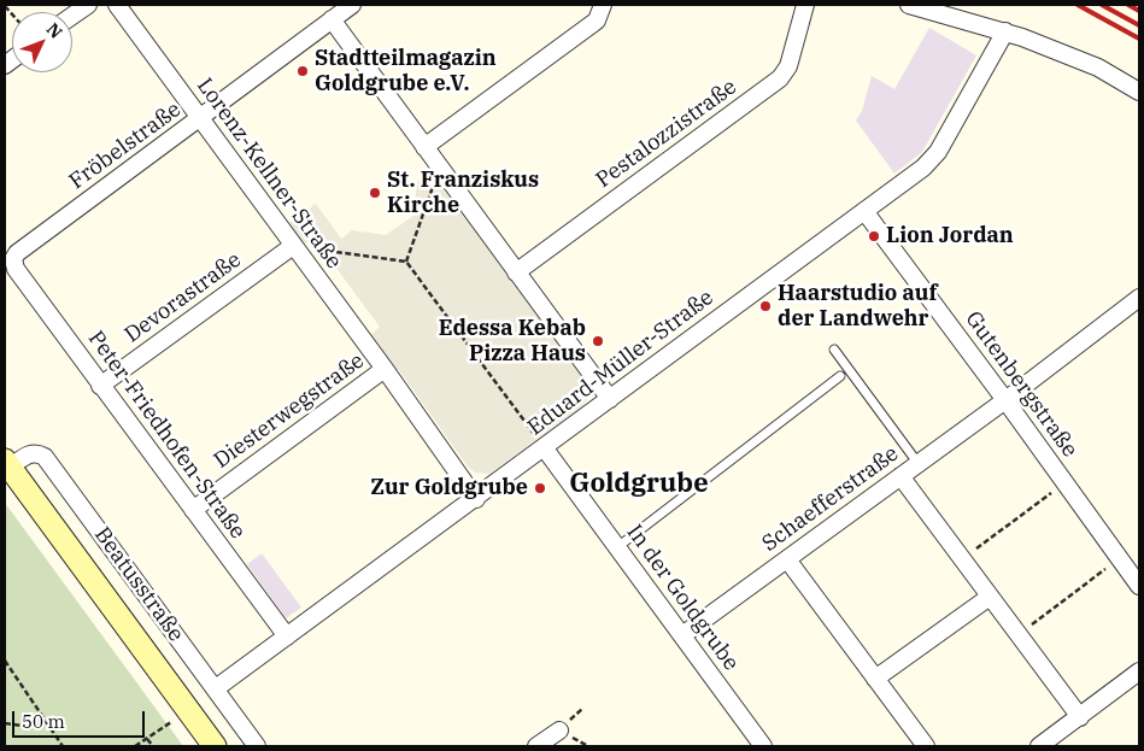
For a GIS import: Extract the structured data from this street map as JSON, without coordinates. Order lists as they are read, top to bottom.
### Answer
{
  "streets": {
    "street": [
      "Pestalozzistraße",
      "Fröbelstraße",
      "Lorenz-Kellner-Straße",
      "Devorastraße",
      "Eduard-Müller-Straße",
      "Gutenbergstraße",
      "Diesterwegstraße",
      "Peter-Friedhofen-Straße",
      "Schaefferstraße",
      "Beatusstraße",
      "In der Goldgrube"
    ]
  },
  "crossings": [
    ["Fröbelstraße", "Lorenz-Kellner-Straße"],
    ["Fröbelstraße", "Peter-Friedhofen-Straße"],
    ["Lorenz-Kellner-Straße", "Devorastraße"],
    ["Lorenz-Kellner-Straße", "Eduard-Müller-Straße"],
    ["Lorenz-Kellner-Straße", "Diesterwegstraße"],
    ["Devorastraße", "Peter-Friedhofen-Straße"],
    ["Eduard-Müller-Straße", "Gutenbergstraße"],
    ["Eduard-Müller-Straße", "Peter-Friedhofen-Straße"],
    ["Eduard-Müller-Straße", "Beatusstraße"],
    ["Eduard-Müller-Straße", "In der Goldgrube"],
    ["Gutenbergstraße", "Schaefferstraße"],
    ["Diesterwegstraße", "Peter-Friedhofen-Straße"],
    ["Schaefferstraße", "In der Goldgrube"]
  ],
  "districts": ["Goldgrube"],
  "places": [
    "Stadtteilmagazin Goldgrube e.V.",
    "St. Franziskus Kirche",
    "Lion Jordan",
    "Haarstudio auf der Landwehr",
    "Edessa Kebab Pizza Haus",
    "Zur Goldgrube"
  ],
  "scale_bar": "50 m",
  "north": "top right"
}
